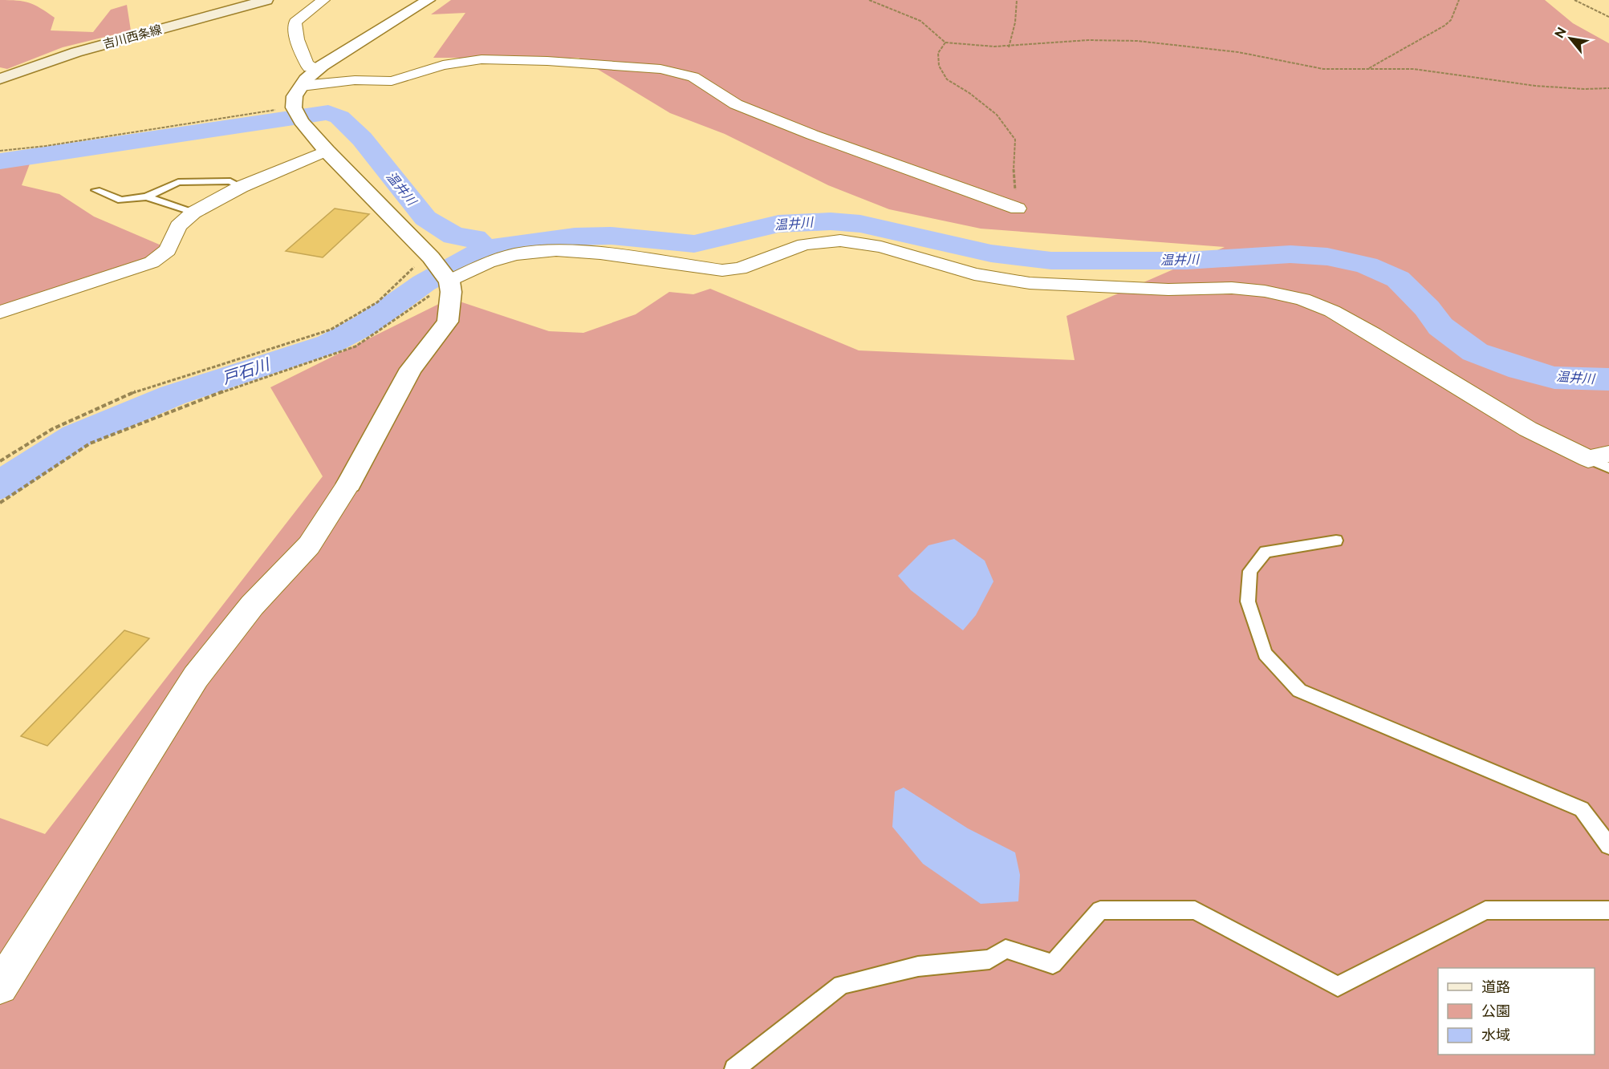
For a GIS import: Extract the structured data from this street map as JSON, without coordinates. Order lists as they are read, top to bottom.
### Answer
{
  "streets": {
    "main road": ["吉川西条線"]
  },
  "water": ["温井川", "戸石川"],
  "legend": ["道路", "公園", "水域"],
  "north": "top left"
}
